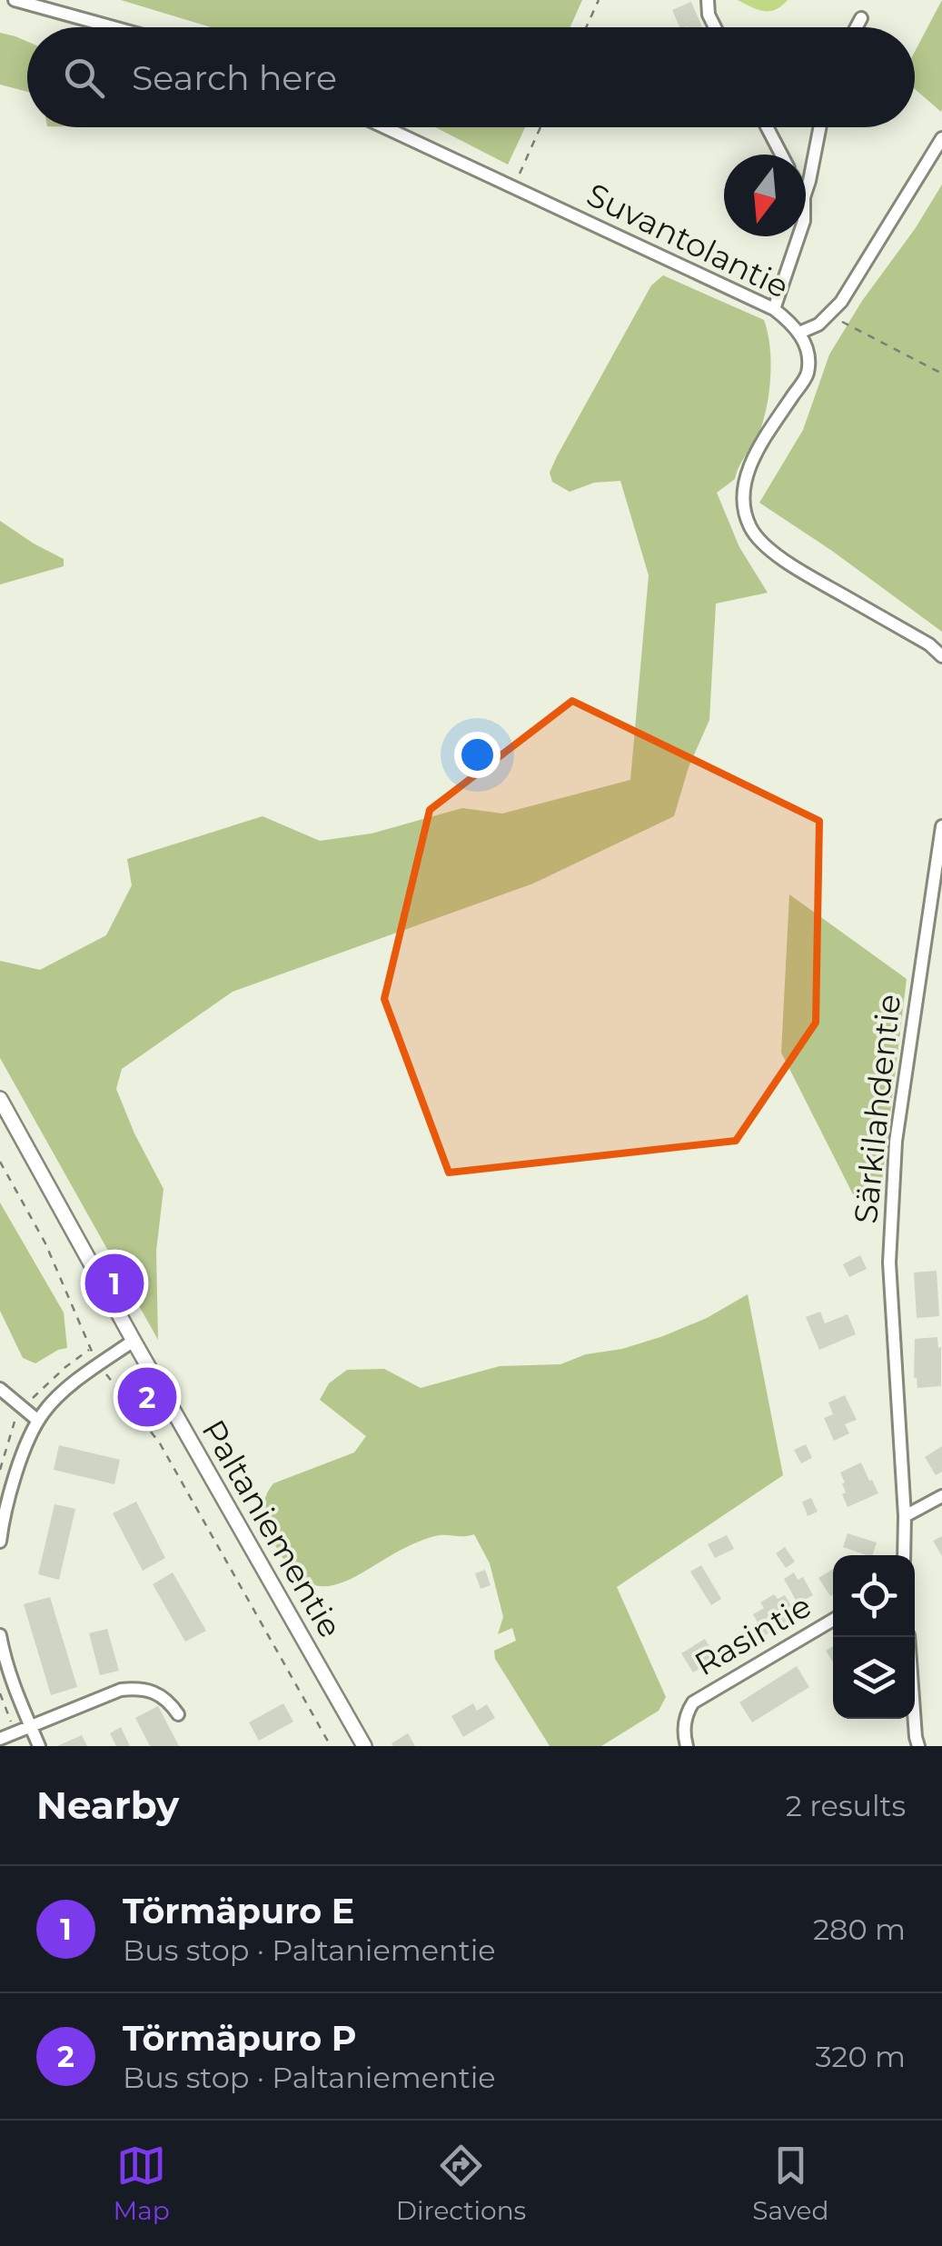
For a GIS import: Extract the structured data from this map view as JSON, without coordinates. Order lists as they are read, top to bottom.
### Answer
{
  "streets": {
    "street": [
      "Suvantolantie",
      "Särkilahdentie",
      "Paltaniementie",
      "Rasintie"
    ]
  },
  "north": "bottom",
  "page": {
    "search": "Search here",
    "pins": ["1", "2"],
    "heading": ["Nearby", "2 results"],
    "list": [
      {
        "mark": "1",
        "name": "Törmäpuro E",
        "note": "Bus stop · Paltaniementie",
        "value": "280 m"
      },
      {
        "mark": "2",
        "name": "Törmäpuro P",
        "note": "Bus stop · Paltaniementie",
        "value": "320 m"
      }
    ],
    "nav": ["Map", "Directions", "Saved"]
  }
}
